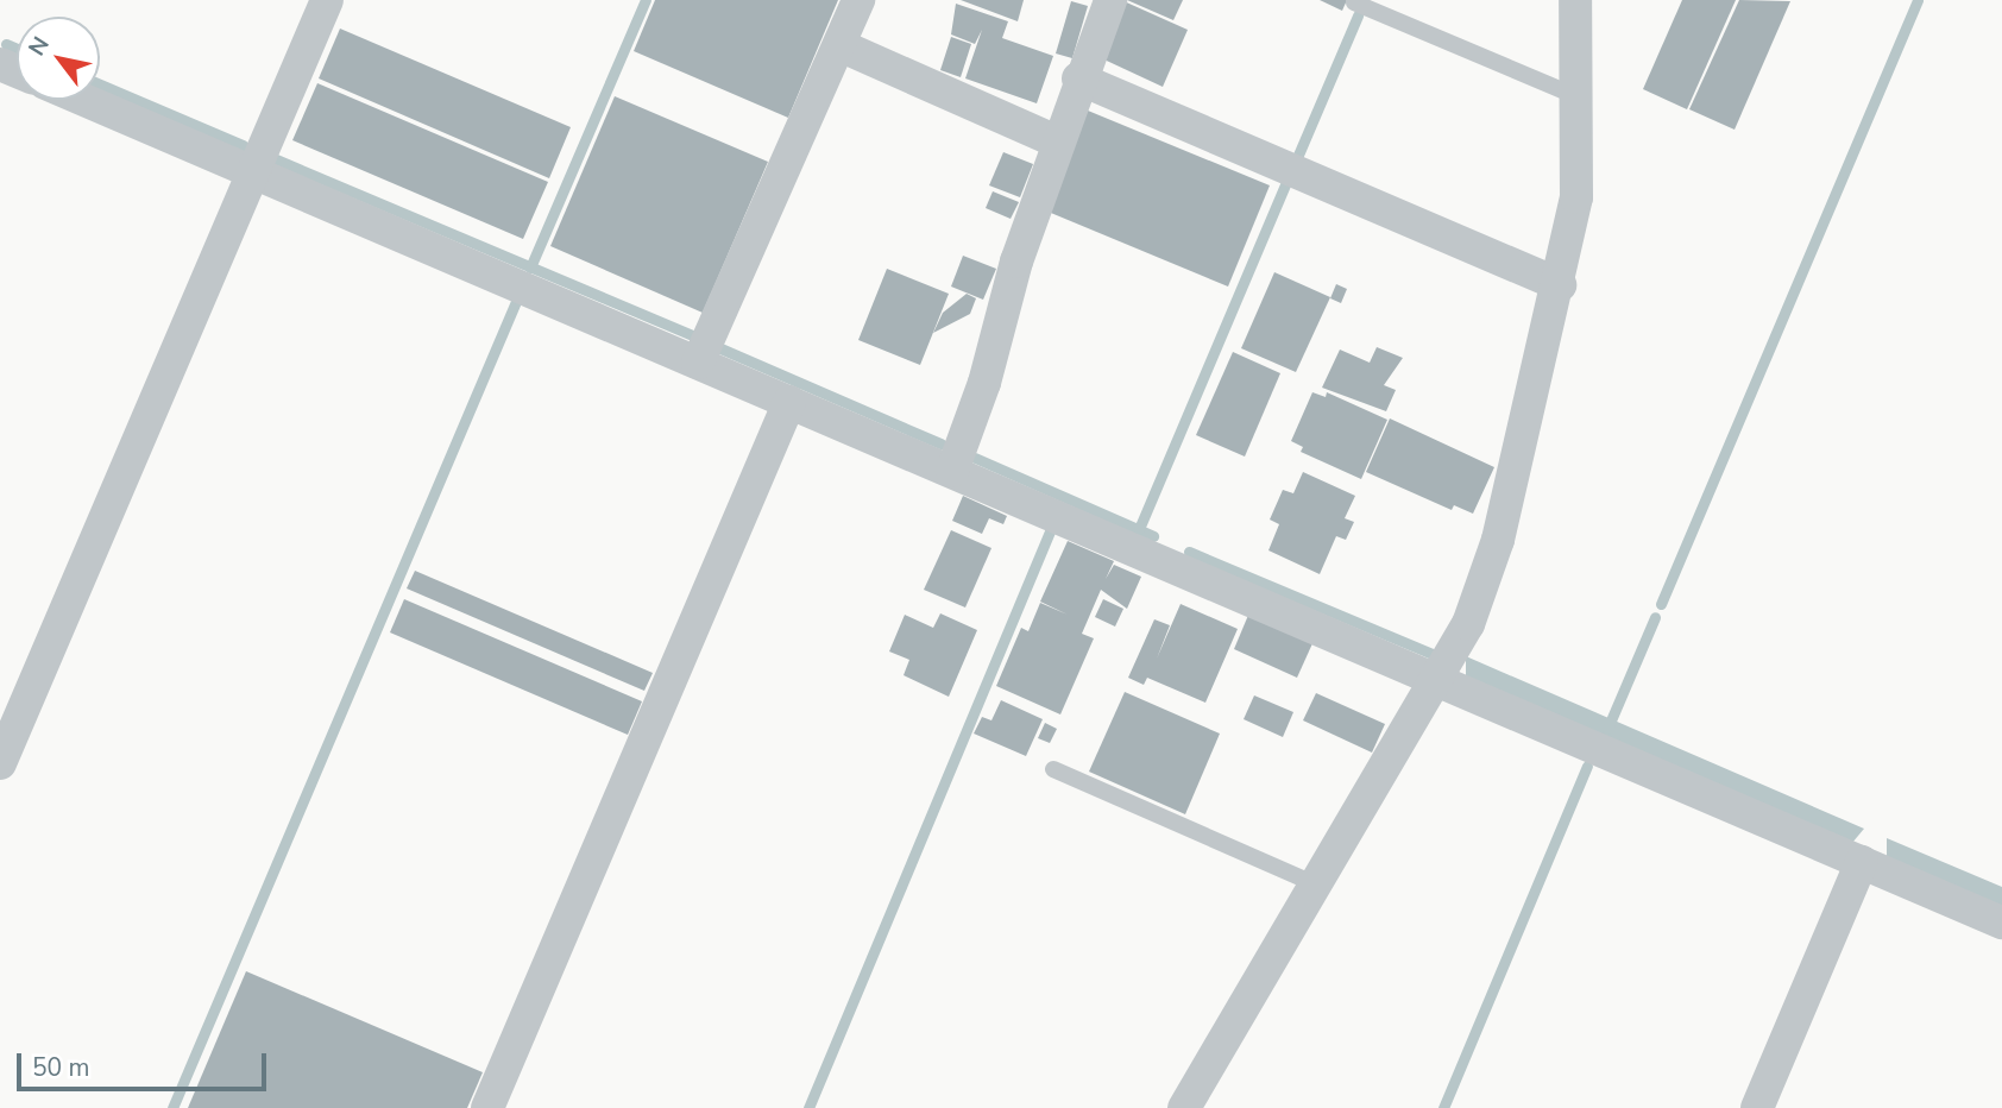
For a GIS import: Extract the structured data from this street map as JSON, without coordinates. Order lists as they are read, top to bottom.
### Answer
{
  "scale_bar": "50 m",
  "north": "top left"
}
